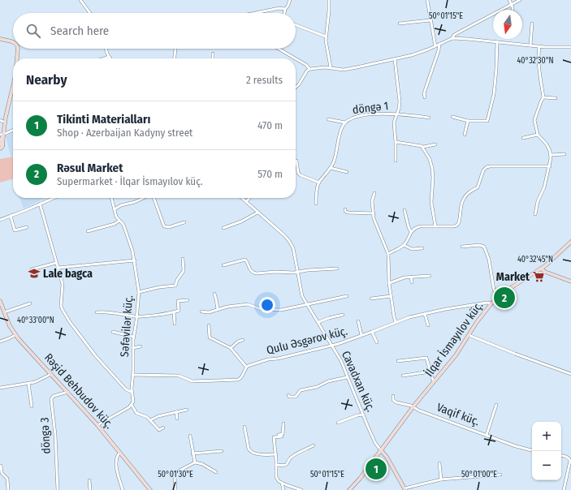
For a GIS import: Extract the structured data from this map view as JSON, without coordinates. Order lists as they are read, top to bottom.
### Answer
{
  "streets": {
    "street": [
      "döngə 1",
      "Səfəvilər küç.",
      "İlqar İsmayılov küç.",
      "Qulu Əsgərov küç.",
      "Cavadxan küç.",
      "Rəşid Behbudov küç.",
      "Vaqif küç.",
      "döngə 3"
    ]
  },
  "crossings": [
    ["İlqar İsmayılov küç.", "Qulu Əsgərov küç."],
    ["İlqar İsmayılov küç.", "Cavadxan küç."],
    ["İlqar İsmayılov küç.", "Vaqif küç."],
    ["Qulu Əsgərov küç.", "Cavadxan küç."],
    ["Rəşid Behbudov küç.", "döngə 3"]
  ],
  "places": {
    "school or university": ["Lale bagca"],
    "supermarket": ["Market"]
  },
  "north": "bottom",
  "page": {
    "search": "Search here",
    "heading": ["Nearby", "2 results"],
    "list": [
      {
        "mark": "1",
        "name": "Tikinti Materialları",
        "note": "Shop · Azerbaijan Kadyny street",
        "value": "470 m"
      },
      {
        "mark": "2",
        "name": "Rəsul Market",
        "note": "Supermarket · İlqar İsmayılov küç.",
        "value": "570 m"
      }
    ],
    "pins": ["2", "1"],
    "map_buttons": ["+", "−"]
  },
  "coordinates": [
    "50°01'15\"E",
    "40°32'30\"N",
    "40°32'45\"N",
    "40°33'00\"N",
    "50°01'30\"E",
    "50°01'00\"E"
  ]
}
